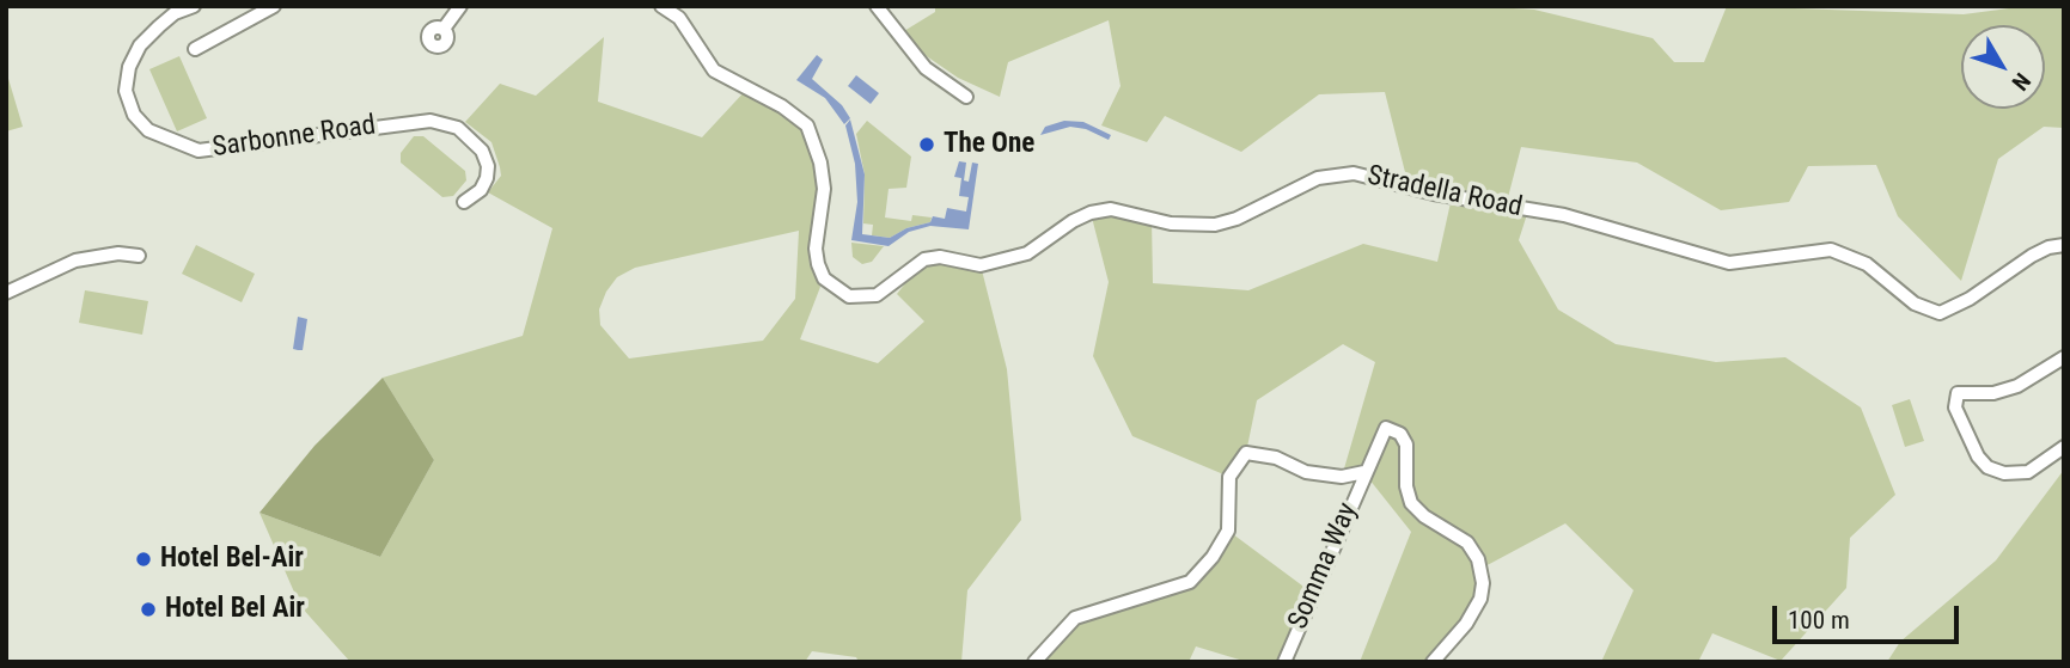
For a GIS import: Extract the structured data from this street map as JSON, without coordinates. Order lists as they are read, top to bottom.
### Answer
{
  "streets": {
    "street": ["Sarbonne Road", "Stradella Road", "Somma Way"]
  },
  "places": ["The One", "Hotel Bel-Air", "Hotel Bel Air"],
  "scale_bar": "100 m",
  "north": "bottom right"
}
